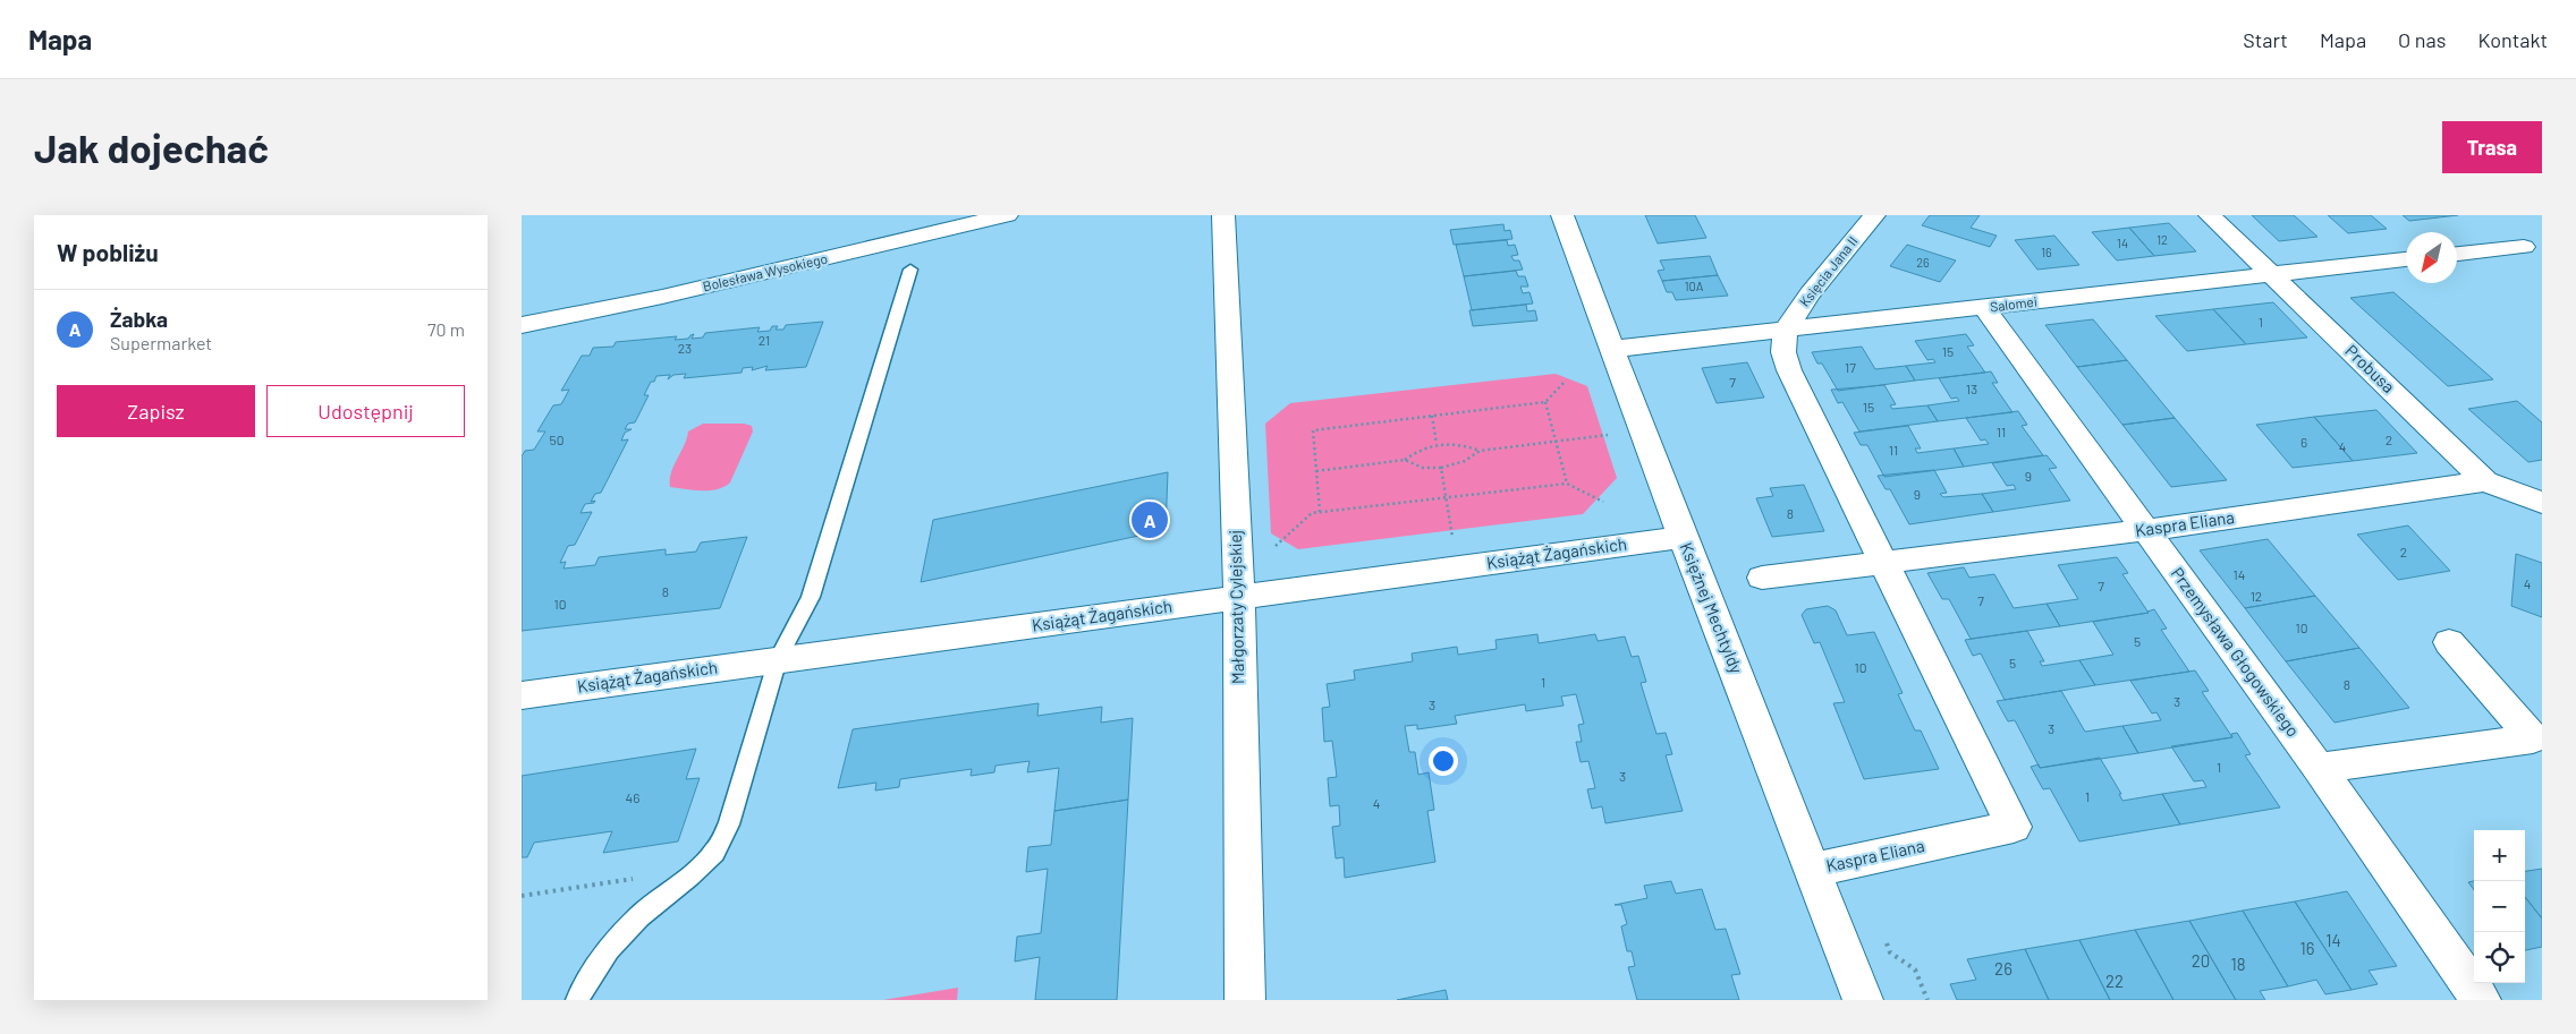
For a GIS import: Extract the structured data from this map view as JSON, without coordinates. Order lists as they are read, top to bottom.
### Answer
{
  "streets": {
    "street": [
      "Księcia Jana II",
      "Bolesława Wysokiego",
      "Salomei",
      "Probusa",
      "Kaspra Eliana",
      "Książąt Żagańskich",
      "Małgorzaty Cylejskiej",
      "Księżnej Mechtyldy",
      "Przemysława Głogowskiego"
    ]
  },
  "crossings": [
    ["Księcia Jana II", "Salomei"],
    ["Księcia Jana II", "Kaspra Eliana"],
    ["Salomei", "Probusa"],
    ["Salomei", "Kaspra Eliana"],
    ["Salomei", "Księżnej Mechtyldy"],
    ["Salomei", "Przemysława Głogowskiego"],
    ["Probusa", "Kaspra Eliana"],
    ["Kaspra Eliana", "Księżnej Mechtyldy"],
    ["Kaspra Eliana", "Przemysława Głogowskiego"],
    ["Książąt Żagańskich", "Małgorzaty Cylejskiej"],
    ["Książąt Żagańskich", "Księżnej Mechtyldy"]
  ],
  "house_numbers": [
    "12",
    "14",
    "16",
    "26",
    "10A",
    "1",
    "21",
    "23",
    "15",
    "17",
    "7",
    "13",
    "15",
    "11",
    "50",
    "2",
    "6",
    "4",
    "11",
    "9",
    "9",
    "8",
    "2",
    "14",
    "4",
    "7",
    "8",
    "12",
    "7",
    "10",
    "10",
    "5",
    "5",
    "10",
    "1",
    "8",
    "3",
    "3",
    "3",
    "1",
    "3",
    "1",
    "46",
    "4",
    "14",
    "16",
    "20",
    "18",
    "26",
    "22"
  ],
  "north": "bottom left",
  "page": {
    "header": "Mapa",
    "nav": [
      "Start",
      "Mapa",
      "O nas",
      "Kontakt"
    ],
    "buttons": [
      "Trasa",
      ["Zapisz", "Udostępnij"]
    ],
    "title": "Jak dojechać",
    "heading": "W pobliżu",
    "list": [
      {
        "mark": "A",
        "name": "Żabka",
        "note": "Supermarket",
        "value": "70 m"
      }
    ],
    "pins": "A",
    "map_buttons": ["+", "−"]
  }
}
